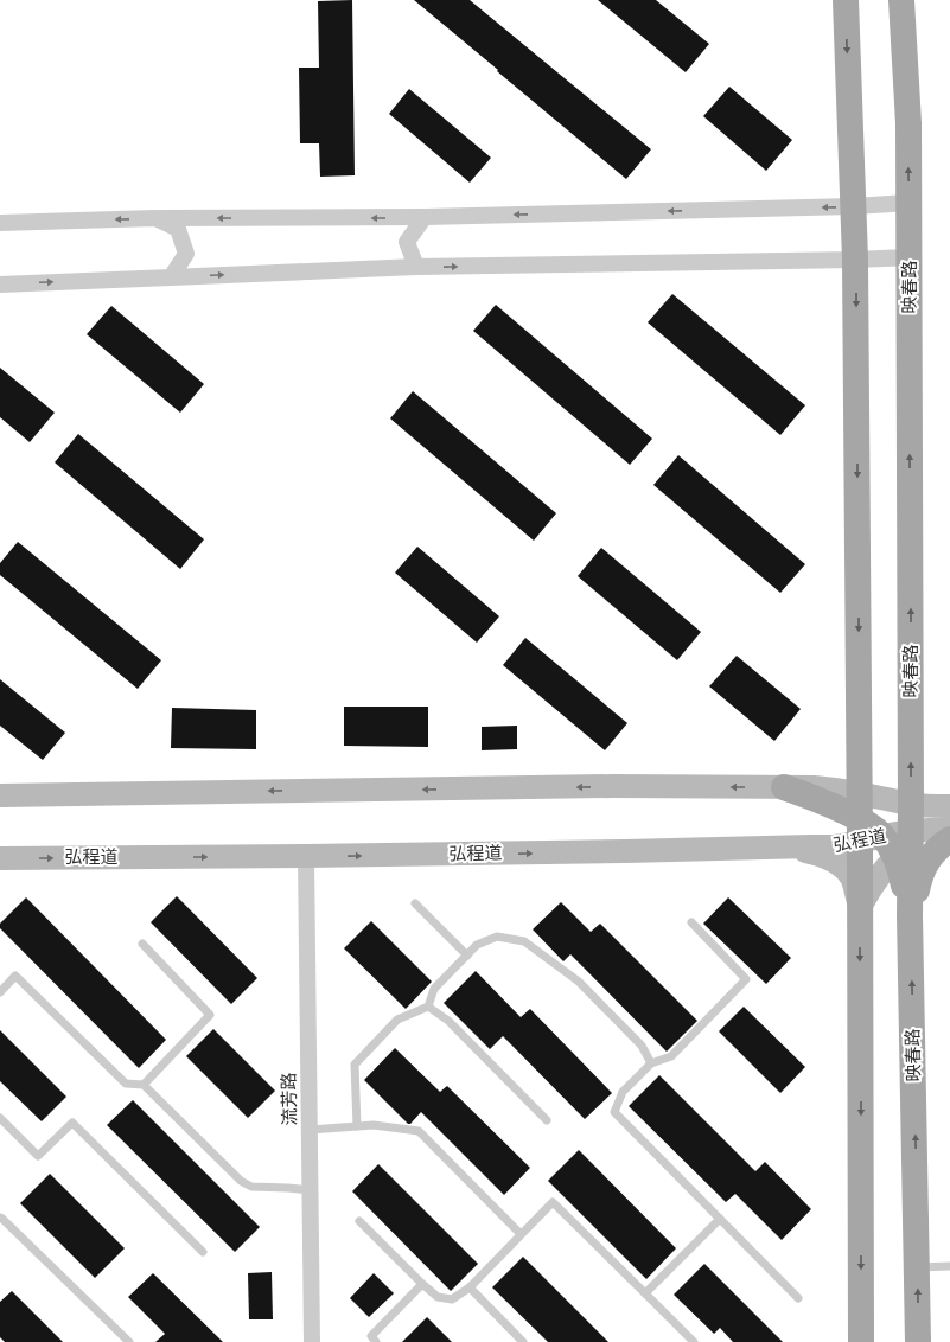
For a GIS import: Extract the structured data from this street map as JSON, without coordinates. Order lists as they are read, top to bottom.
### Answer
{
  "streets": {
    "main road": ["映春路", "弘程道"],
    "street": ["流芳路"]
  },
  "crossings": [
    ["映春路", "弘程道"],
    ["弘程道", "流芳路"]
  ]
}
